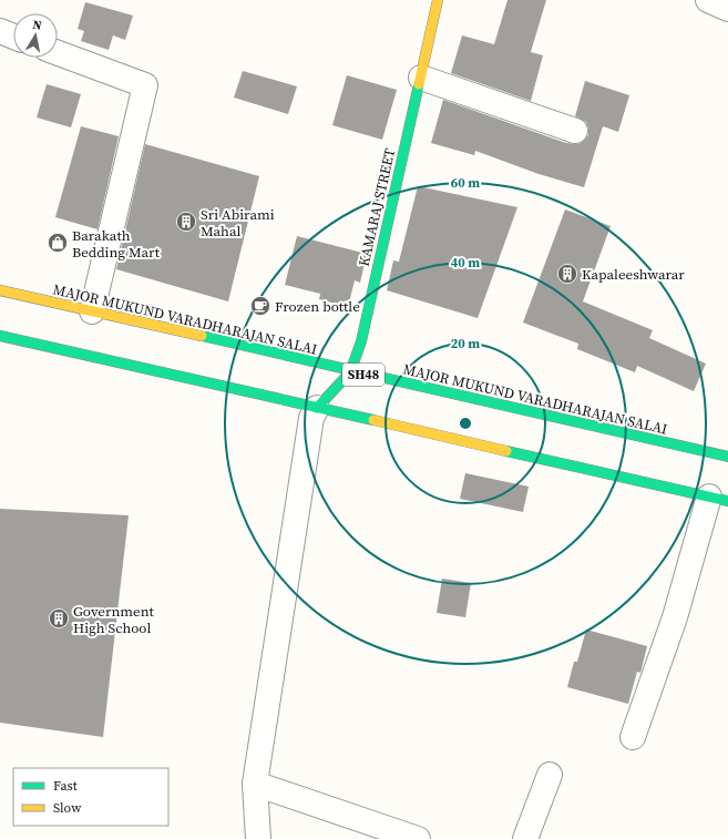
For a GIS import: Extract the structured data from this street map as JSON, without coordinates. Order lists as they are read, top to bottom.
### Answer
{
  "streets": {
    "main road": ["KAMARAJ STREET", "MAJOR MUKUND VARADHARAJAN SALAI", "SH48"]
  },
  "crossings": [
    ["KAMARAJ STREET", "MAJOR MUKUND VARADHARAJAN SALAI"]
  ],
  "places": {
    "building": ["Sri Abirami Mahal", "Kapaleeshwarar", "Government High School"],
    "shop": ["Barakath Bedding Mart"],
    "cafe": ["Frozen bottle"]
  },
  "legend": ["Fast", "Slow"],
  "north": "top",
  "rings": ["60 m", "40 m", "20 m"]
}
